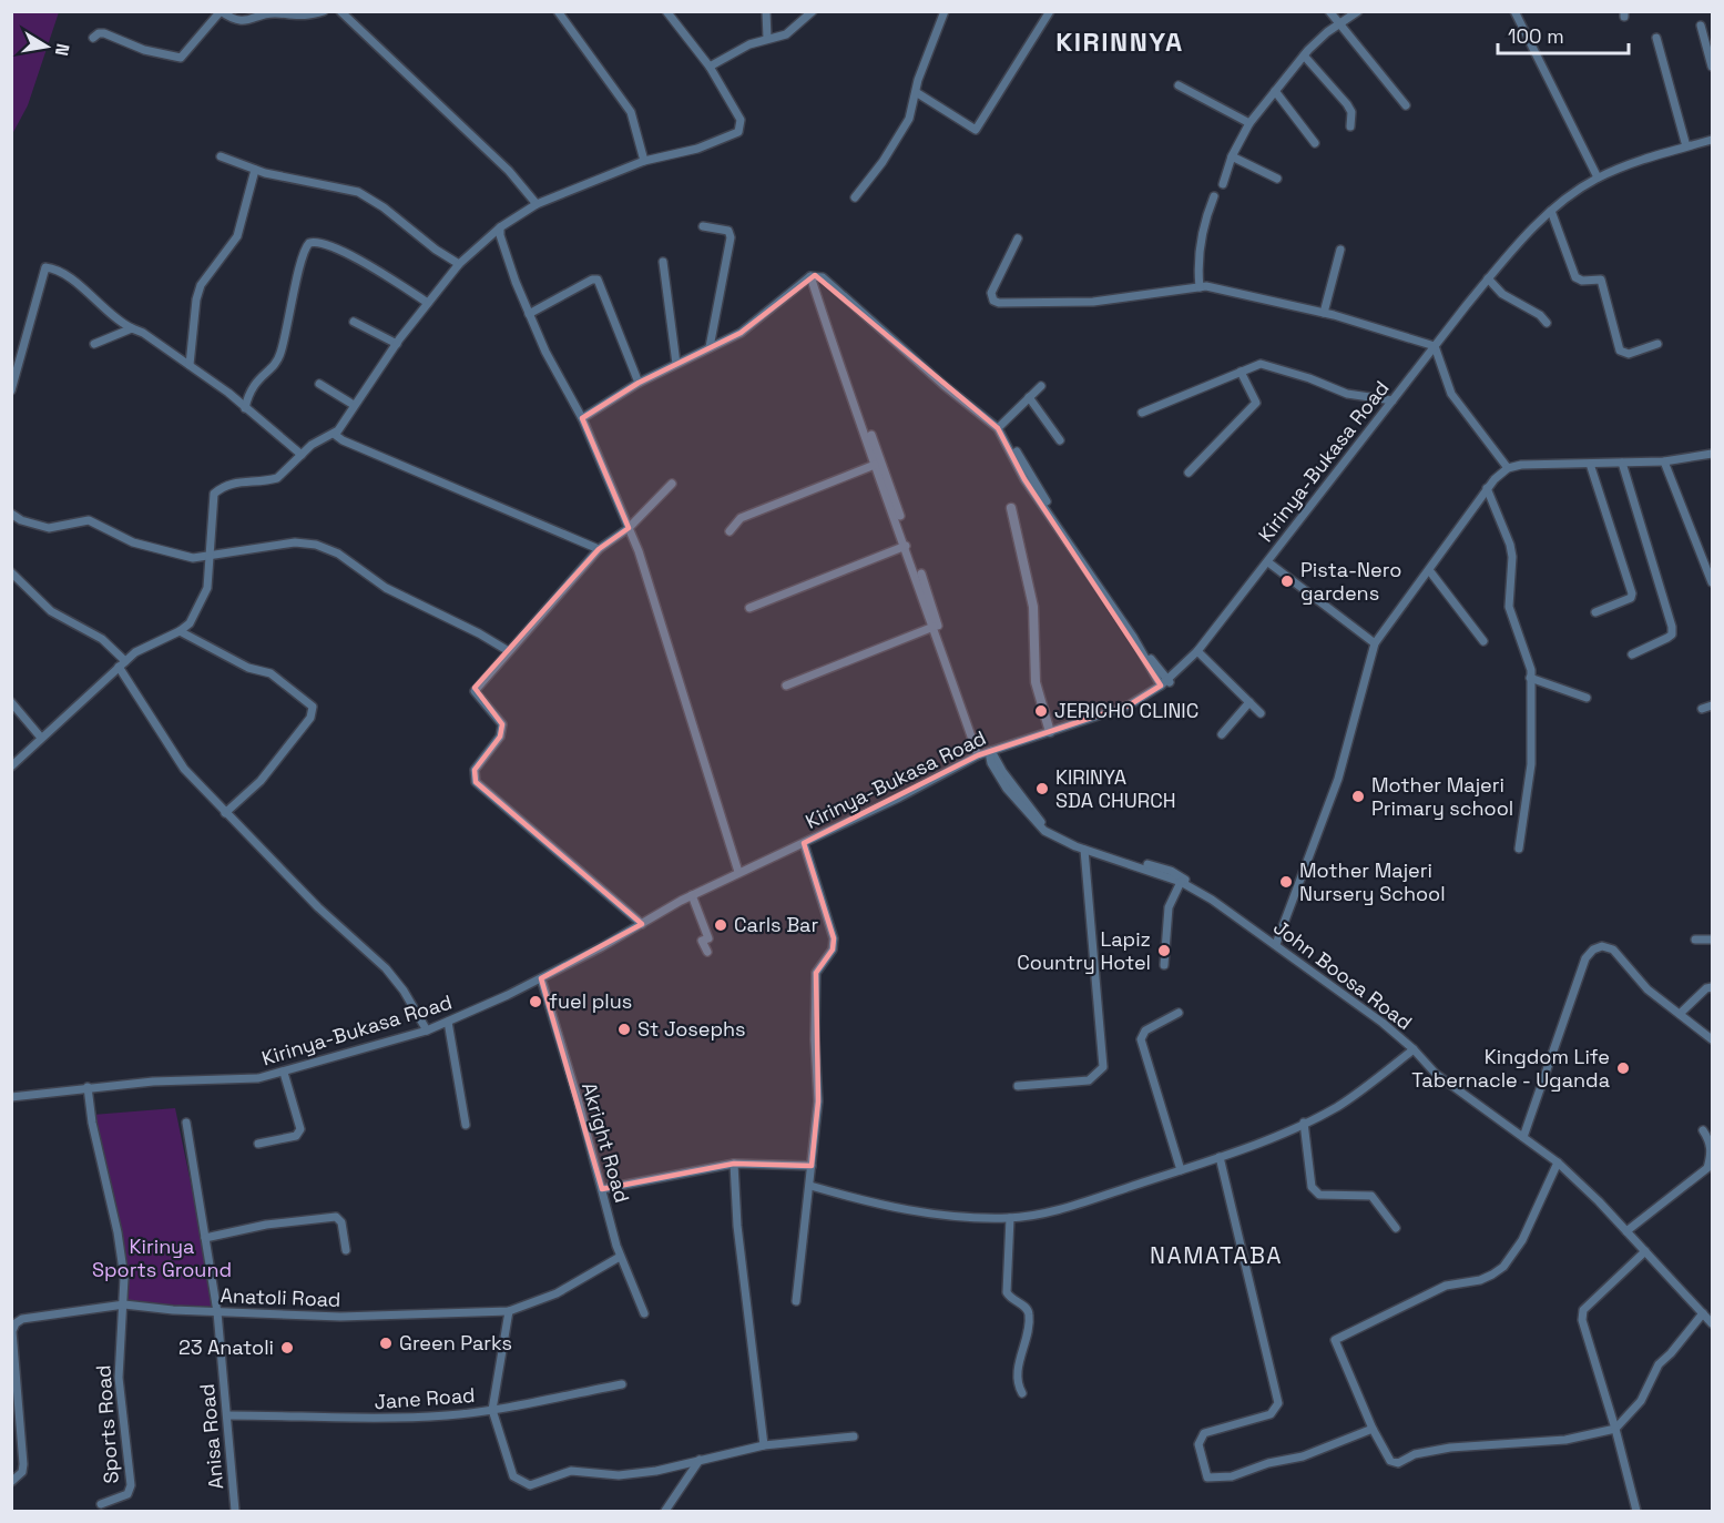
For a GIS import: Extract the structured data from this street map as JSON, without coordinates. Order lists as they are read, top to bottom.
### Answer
{
  "streets": {
    "street": [
      "Kirinya-Bukasa Road",
      "John Boosa Road",
      "Akright Road",
      "Anatoli Road",
      "Jane Road",
      "Sports Road",
      "Anisa Road"
    ]
  },
  "crossings": [
    ["Kirinya-Bukasa Road", "John Boosa Road"],
    ["Kirinya-Bukasa Road", "Akright Road"],
    ["Kirinya-Bukasa Road", "Sports Road"],
    ["Akright Road", "Anatoli Road"],
    ["Anatoli Road", "Sports Road"],
    ["Anatoli Road", "Anisa Road"],
    ["Jane Road", "Anisa Road"]
  ],
  "districts": ["KIRINNYA", "NAMATABA"],
  "parks": ["Kirinya Sports Ground"],
  "places": [
    "Pista-Nero gardens",
    "JERICHO CLINIC",
    "KIRINYA SDA CHURCH",
    "Mother Majeri Primary school",
    "Mother Majeri Nursery School",
    "Carls Bar",
    "Lapiz Country Hotel",
    "fuel plus",
    "St Josephs",
    "Kingdom Life Tabernacle - Uganda",
    "Green Parks",
    "23 Anatoli"
  ],
  "scale_bar": "100 m",
  "north": "right"
}
